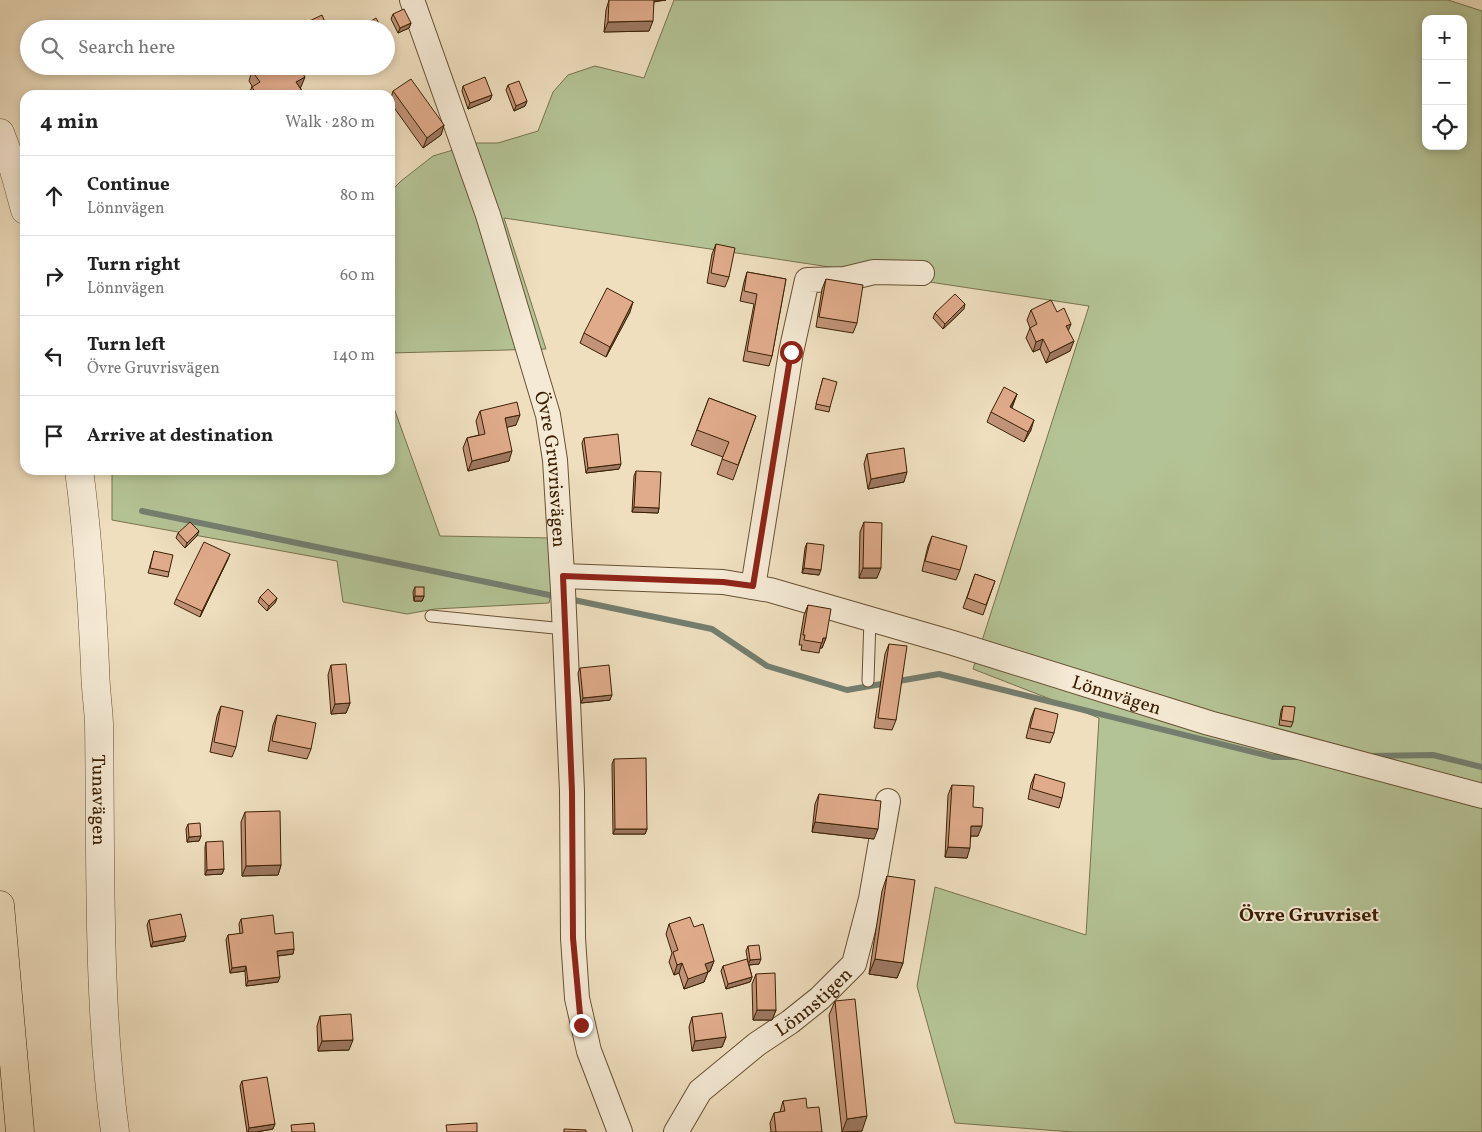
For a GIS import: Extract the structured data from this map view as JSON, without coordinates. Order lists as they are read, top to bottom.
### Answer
{
  "streets": {
    "street": [
      "Övre Gruvrisvägen",
      "Lönnvägen",
      "Tunavägen",
      "Lönnstigen"
    ]
  },
  "crossings": [
    ["Övre Gruvrisvägen", "Lönnvägen"]
  ],
  "districts": ["Övre Gruvriset"],
  "page": {
    "map_buttons": ["+", "−"],
    "search": "Search here",
    "heading": ["4 min", "Walk · 280 m"],
    "list": [
      ["Continue", "Lönnvägen", "80 m"],
      ["Turn right", "Lönnvägen", "60 m"],
      ["Turn left", "Övre Gruvrisvägen", "140 m"],
      "Arrive at destination"
    ]
  }
}
